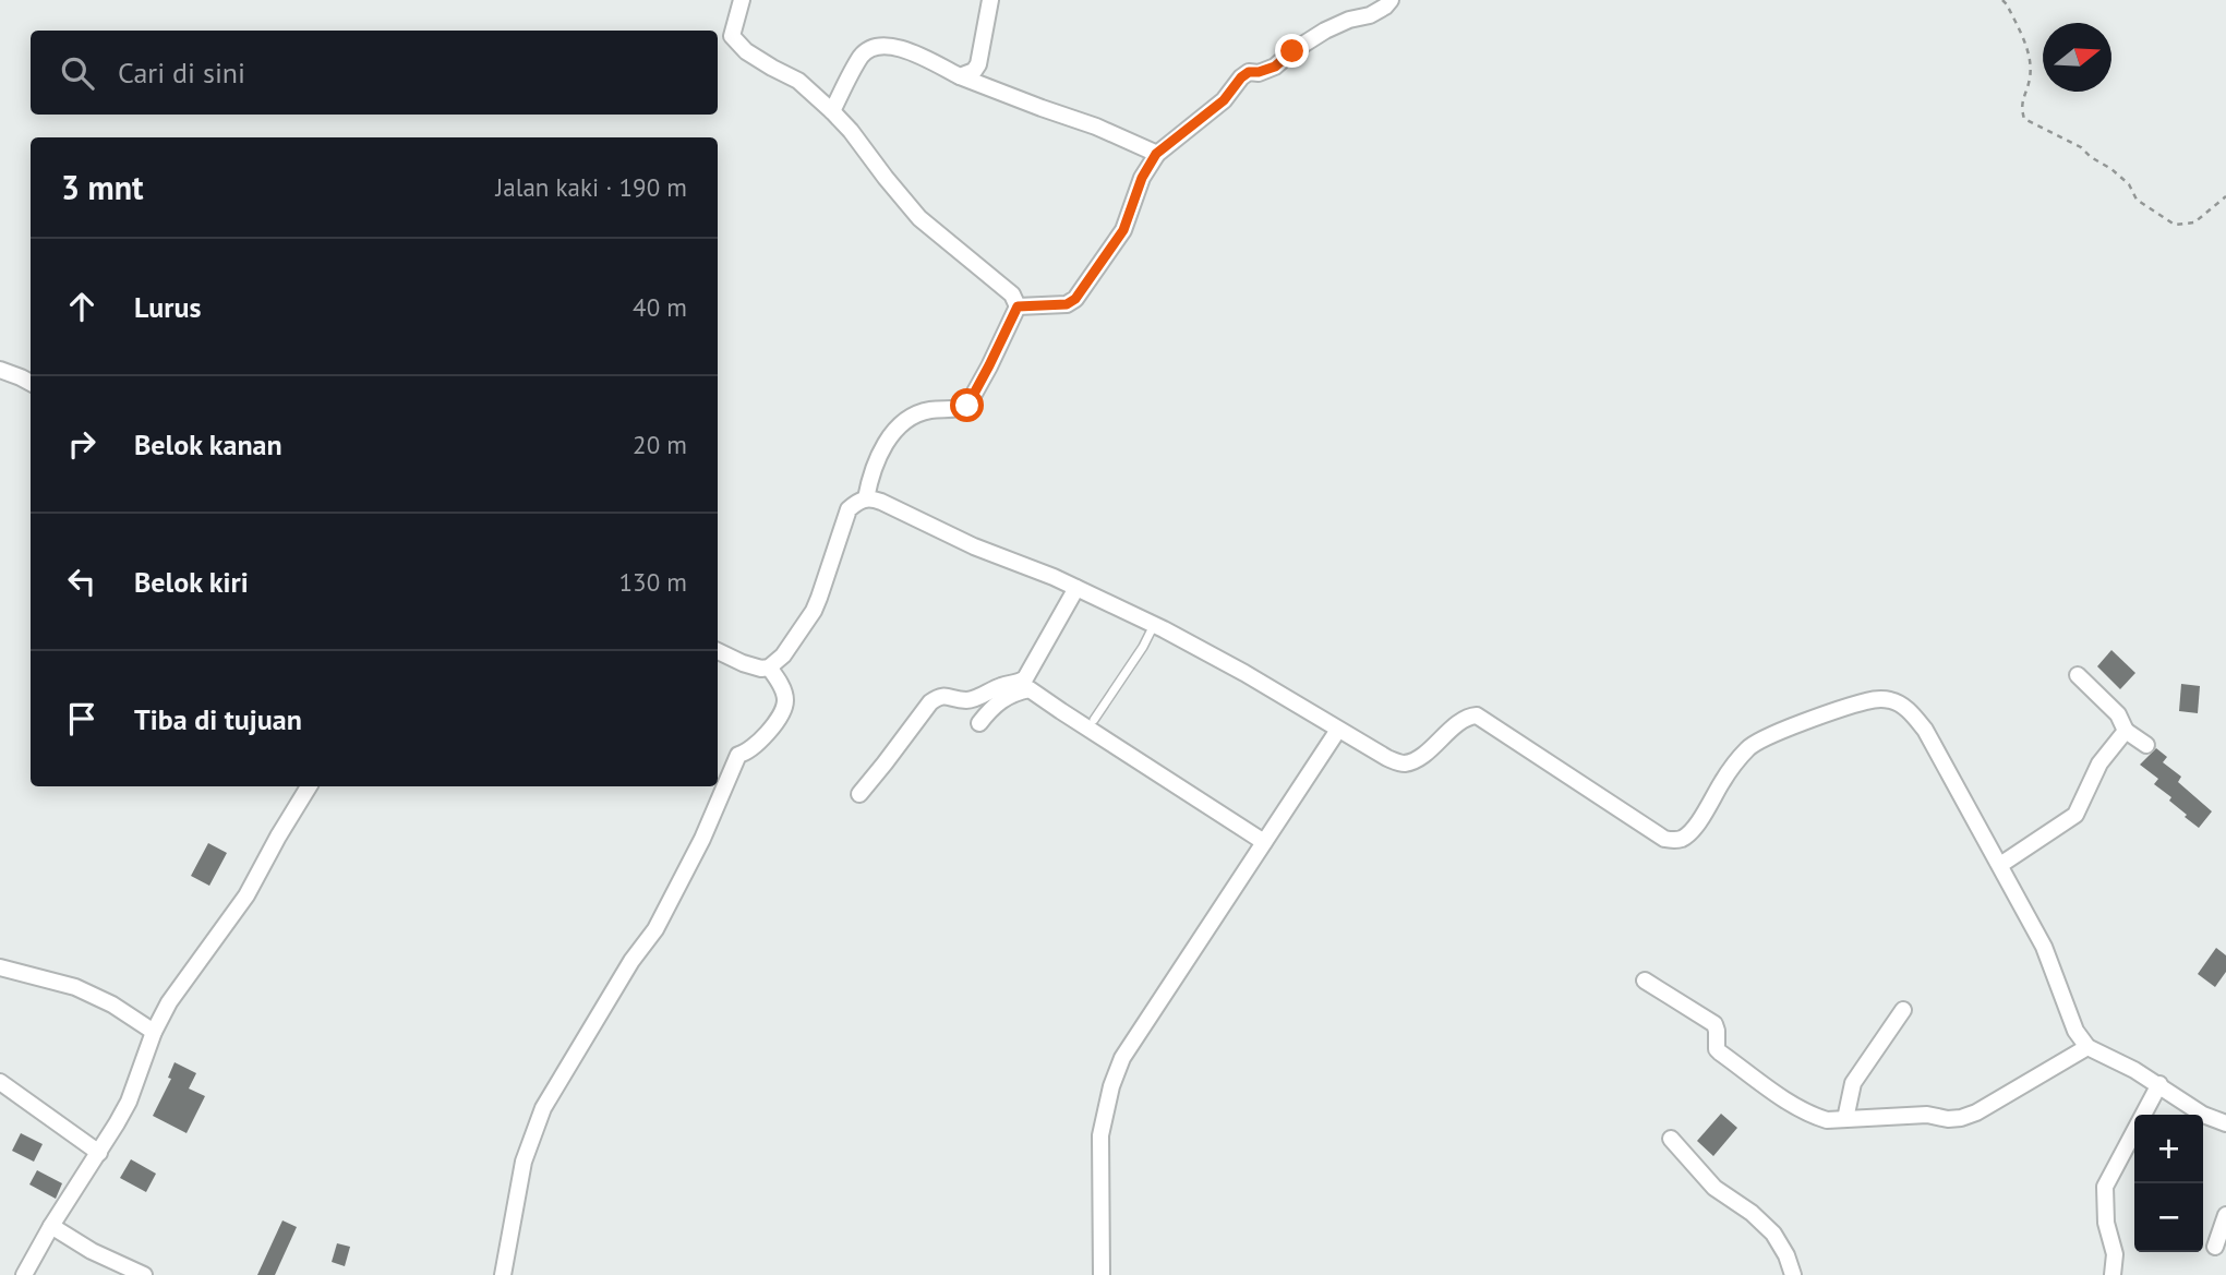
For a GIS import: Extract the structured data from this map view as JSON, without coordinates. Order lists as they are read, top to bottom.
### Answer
{
  "north": "right",
  "page": {
    "search": "Cari di sini",
    "heading": ["3 mnt", "Jalan kaki · 190 m"],
    "list": [
      ["Lurus", "40 m"],
      ["Belok kanan", "20 m"],
      ["Belok kiri", "130 m"],
      "Tiba di tujuan"
    ],
    "map_buttons": ["+", "−"]
  }
}
